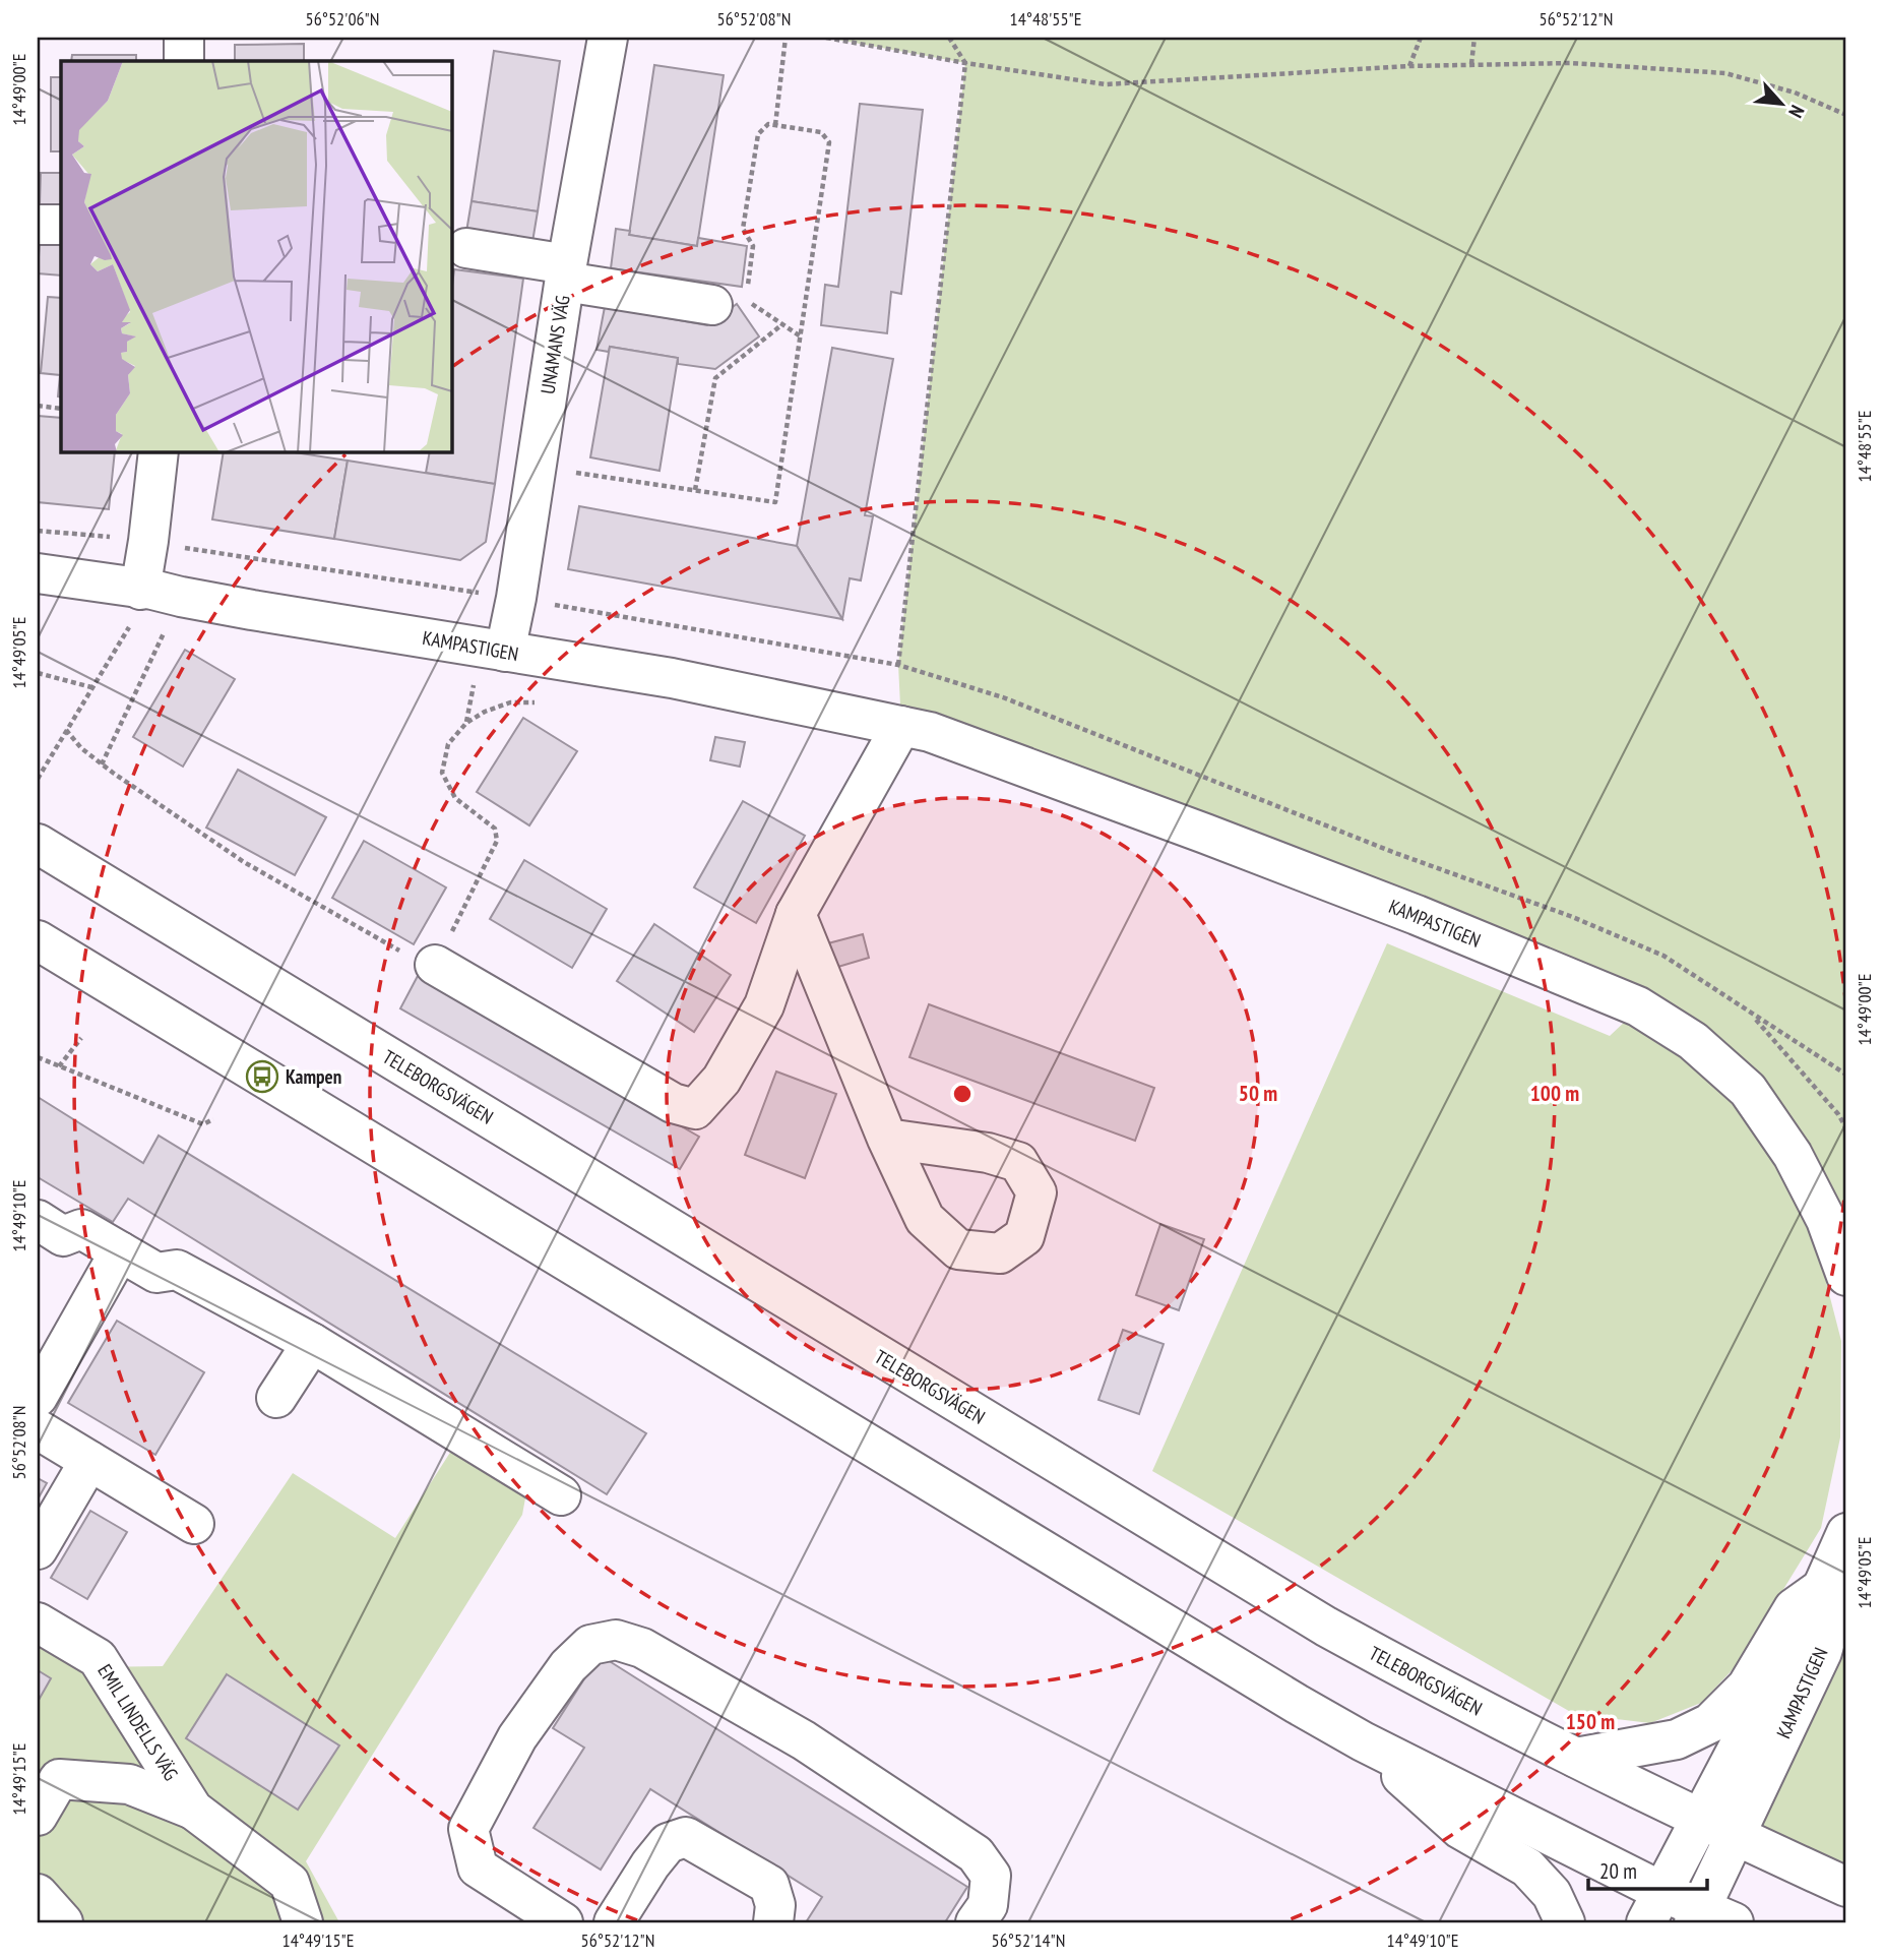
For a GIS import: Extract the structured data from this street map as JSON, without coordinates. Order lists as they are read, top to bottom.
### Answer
{
  "streets": {
    "main road": [
      "UNAMANS VÄG",
      "KAMPASTIGEN",
      "TELEBORGSVÄGEN",
      "EMIL LINDELLS VÄG"
    ]
  },
  "crossings": [
    ["UNAMANS VÄG", "KAMPASTIGEN"],
    ["KAMPASTIGEN", "TELEBORGSVÄGEN"]
  ],
  "places": {
    "bus stop": ["Kampen"]
  },
  "scale_bar": "20 m",
  "north": "bottom right",
  "coordinates": [
    "56°52'06\"N",
    "56°52'08\"N",
    "14°48'55\"E",
    "56°52'12\"N",
    "14°49'00\"E",
    "14°49'05\"E",
    "14°49'10\"E",
    "14°49'15\"E",
    "56°52'14\"N"
  ],
  "rings": ["50 m", "100 m", "150 m"]
}
